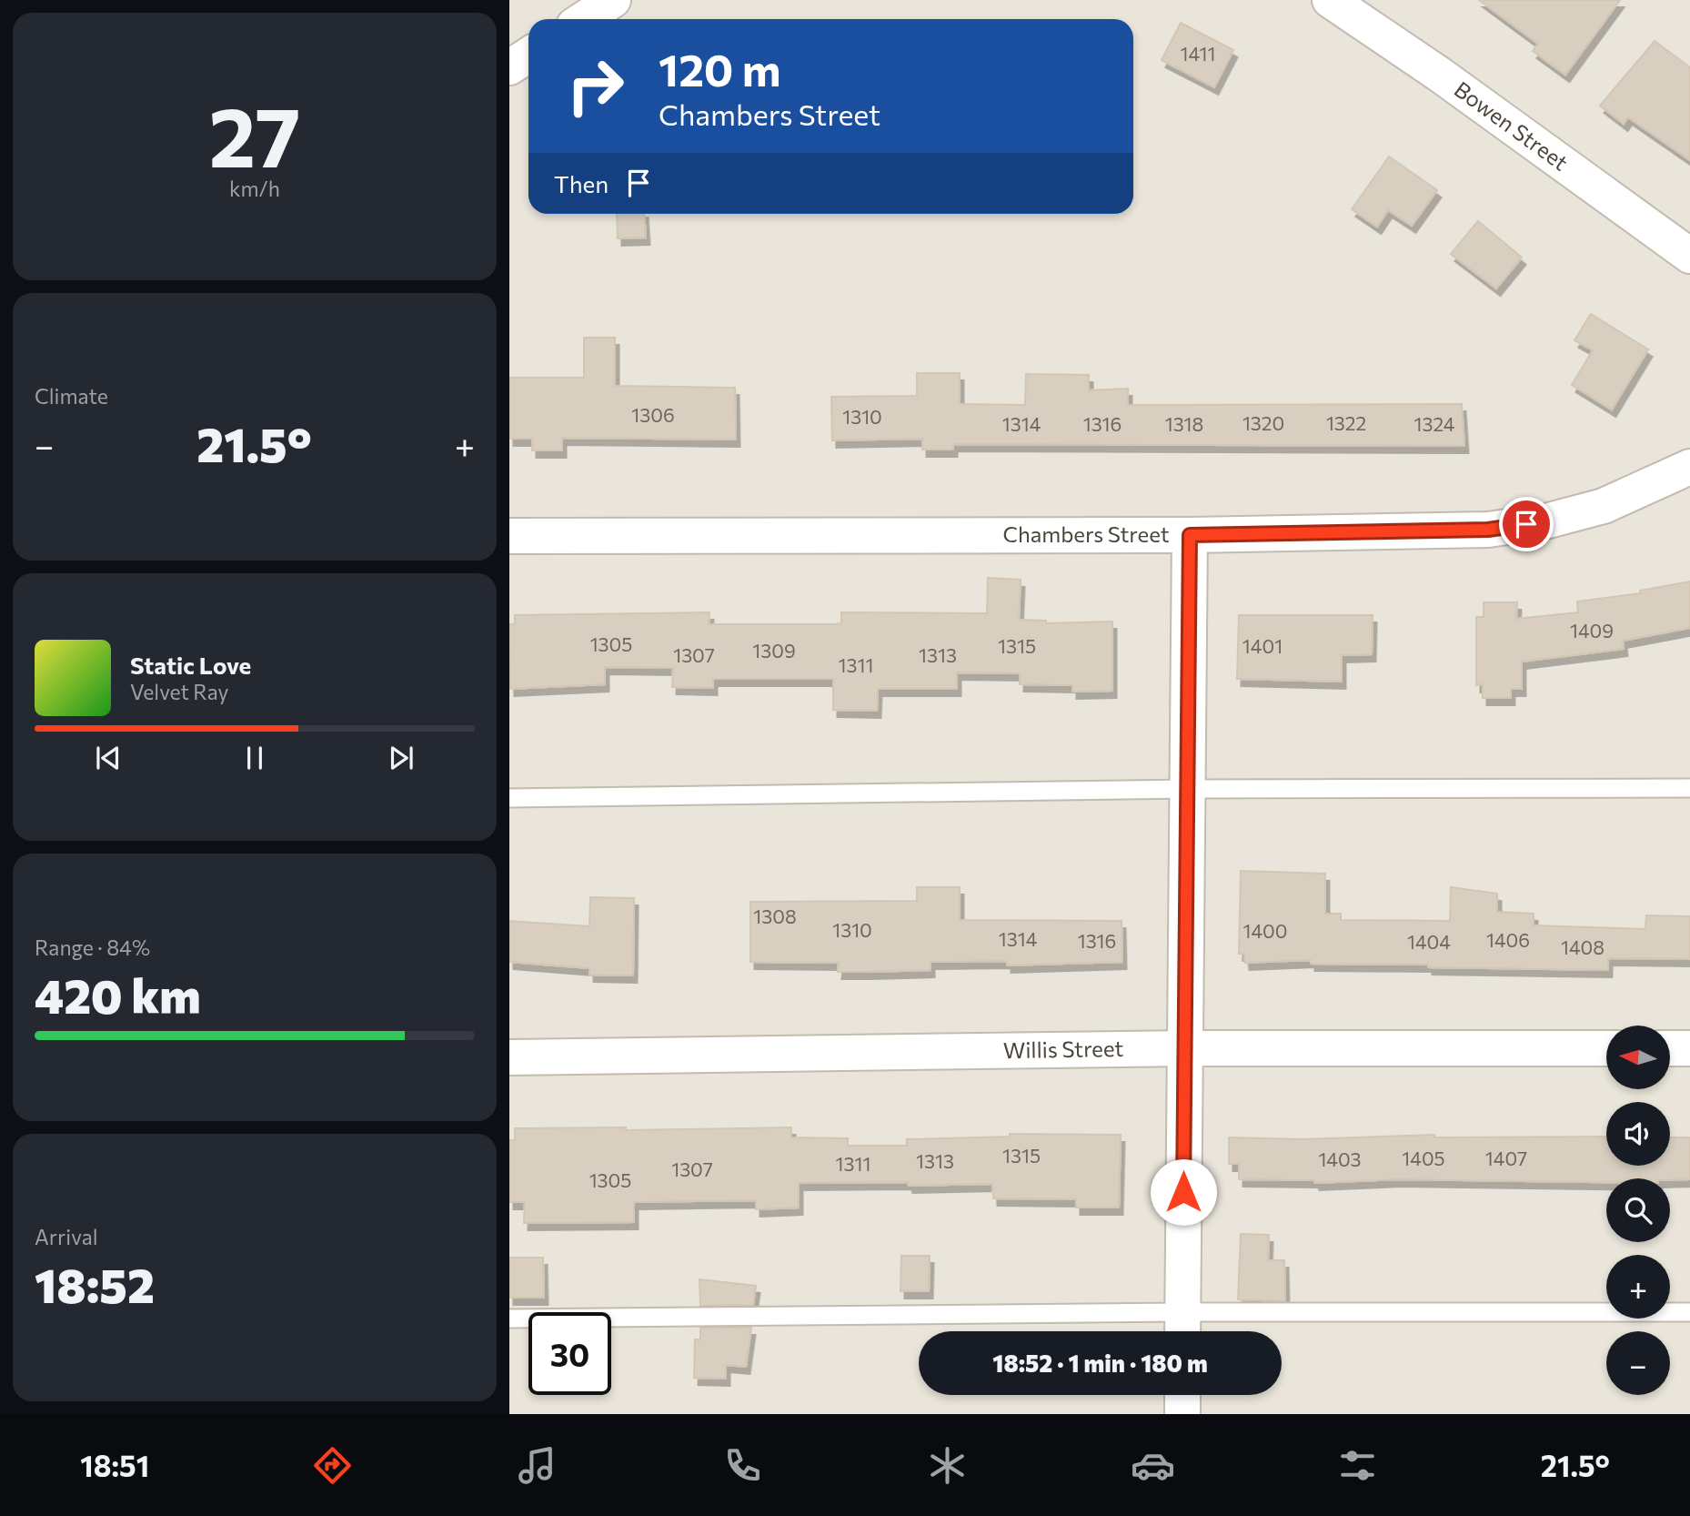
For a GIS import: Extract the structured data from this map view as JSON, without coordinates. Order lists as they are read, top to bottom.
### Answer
{
  "streets": {
    "street": ["Bowen Street", "Chambers Street", "Willis Street"]
  },
  "house_numbers": [
    "1411",
    "1306",
    "1310",
    "1320",
    "1322",
    "1314",
    "1316",
    "1318",
    "1324",
    "1409",
    "1305",
    "1315",
    "1401",
    "1309",
    "1307",
    "1313",
    "1311",
    "1308",
    "1310",
    "1400",
    "1314",
    "1406",
    "1316",
    "1404",
    "1408",
    "1315",
    "1405",
    "1407",
    "1403",
    "1313",
    "1311",
    "1307",
    "1305"
  ],
  "north": "left",
  "page": {
    "tile": [
      ["27", "km/h"],
      "Climate",
      ["Range · 84%", "420 km"],
      ["Arrival", "18:52"]
    ],
    "turn": ["120 m", "Chambers Street"],
    "then": "Then",
    "heat": ["−", "21.5°", "+"],
    "song": ["Static Love", "Velvet Ray"],
    "map_buttons": ["+", "−"],
    "limit": "30",
    "trip": "18:52 · 1 min · 180 m",
    "tabs": ["18:51", "21.5°"]
  }
}
